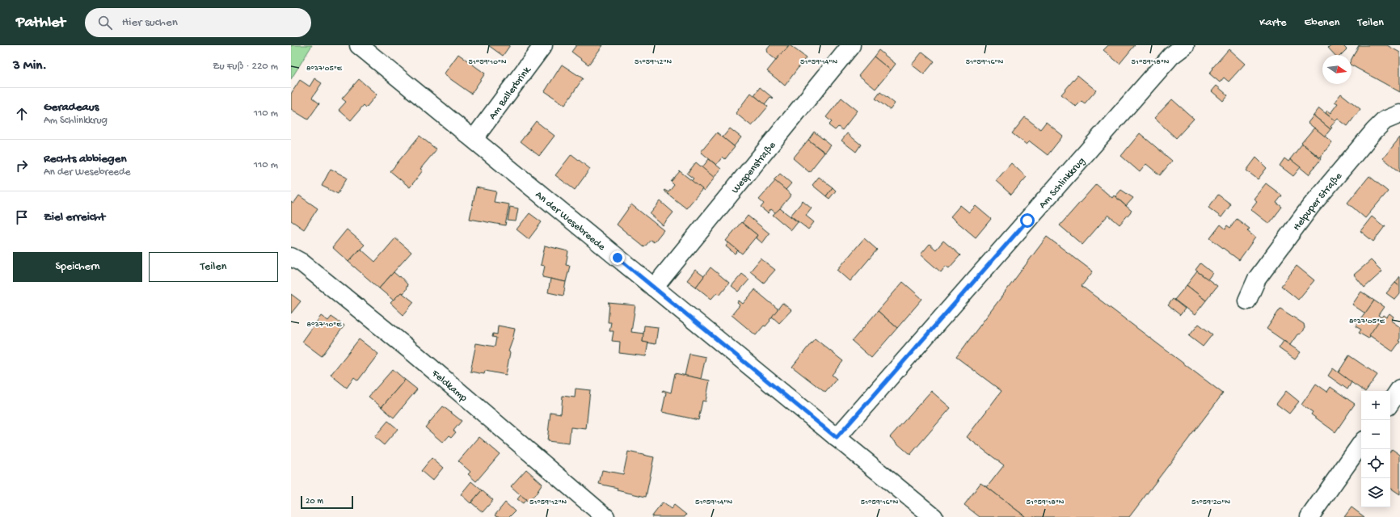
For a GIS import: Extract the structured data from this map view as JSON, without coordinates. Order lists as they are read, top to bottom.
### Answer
{
  "streets": {
    "street": [
      "Am Ballerbrink",
      "Wespenstraße",
      "Am Schlinkkrug",
      "Helpuper Straße",
      "An der Wesebreede",
      "Feldkamp"
    ]
  },
  "crossings": [
    ["Am Ballerbrink", "An der Wesebreede"],
    ["Wespenstraße", "An der Wesebreede"],
    ["Am Schlinkkrug", "An der Wesebreede"]
  ],
  "scale_bar": "20 m",
  "north": "right",
  "page": {
    "header": "Pathlet",
    "search": "Hier suchen",
    "nav": ["Karte", "Ebenen", "Teilen"],
    "heading": ["3 Min.", "Zu Fuß · 220 m"],
    "list": [
      ["Geradeaus", "Am Schlinkkrug", "110 m"],
      ["Rechts abbiegen", "An der Wesebreede", "110 m"],
      "Ziel erreicht"
    ],
    "buttons": ["Speichern", "Teilen"],
    "map_buttons": ["+", "−"],
    "scale": "20 m"
  },
  "coordinates": [
    "51°59'10\"N",
    "51°59'12\"N",
    "51°59'14\"N",
    "51°59'16\"N",
    "51°59'18\"N",
    "8°37'05\"E",
    "8°37'10\"E",
    "51°59'20\"N"
  ]
}
